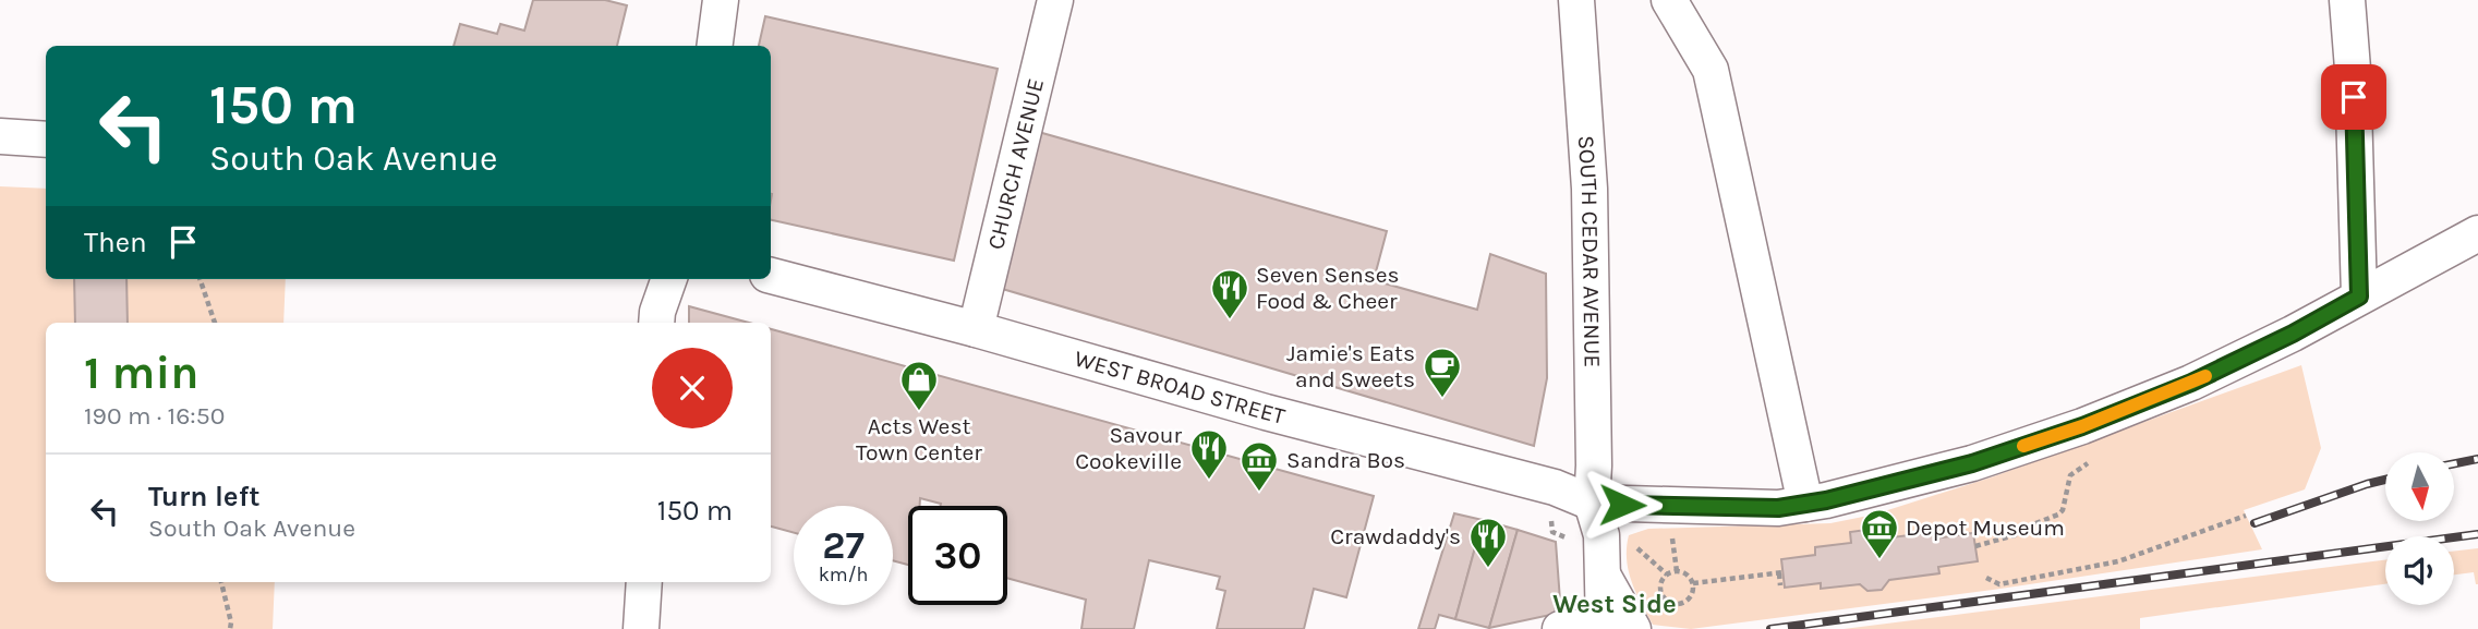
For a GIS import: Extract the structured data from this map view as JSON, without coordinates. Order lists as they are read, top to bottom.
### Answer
{
  "streets": {
    "street": ["CHURCH AVENUE", "SOUTH CEDAR AVENUE", "WEST BROAD STREET"]
  },
  "crossings": [
    ["CHURCH AVENUE", "WEST BROAD STREET"],
    ["SOUTH CEDAR AVENUE", "WEST BROAD STREET"]
  ],
  "districts": ["West Side"],
  "places": {
    "restaurant": ["Seven Senses Food & Cheer", "Savour Cookeville", "Crawdaddy's"],
    "cafe": ["Jamie's Eats and Sweets"],
    "shop": ["Acts West Town Center"],
    "museum": ["Sandra Bos", "Depot Museum"]
  },
  "north": "bottom",
  "page": {
    "turn": ["150 m", "South Oak Avenue"],
    "then": "Then",
    "heading": ["1 min", "190 m · 16:50"],
    "list": [
      {
        "name": "Turn left",
        "note": "South Oak Avenue",
        "value": "150 m"
      }
    ],
    "speed": "27 km/h",
    "limit": "30"
  }
}
